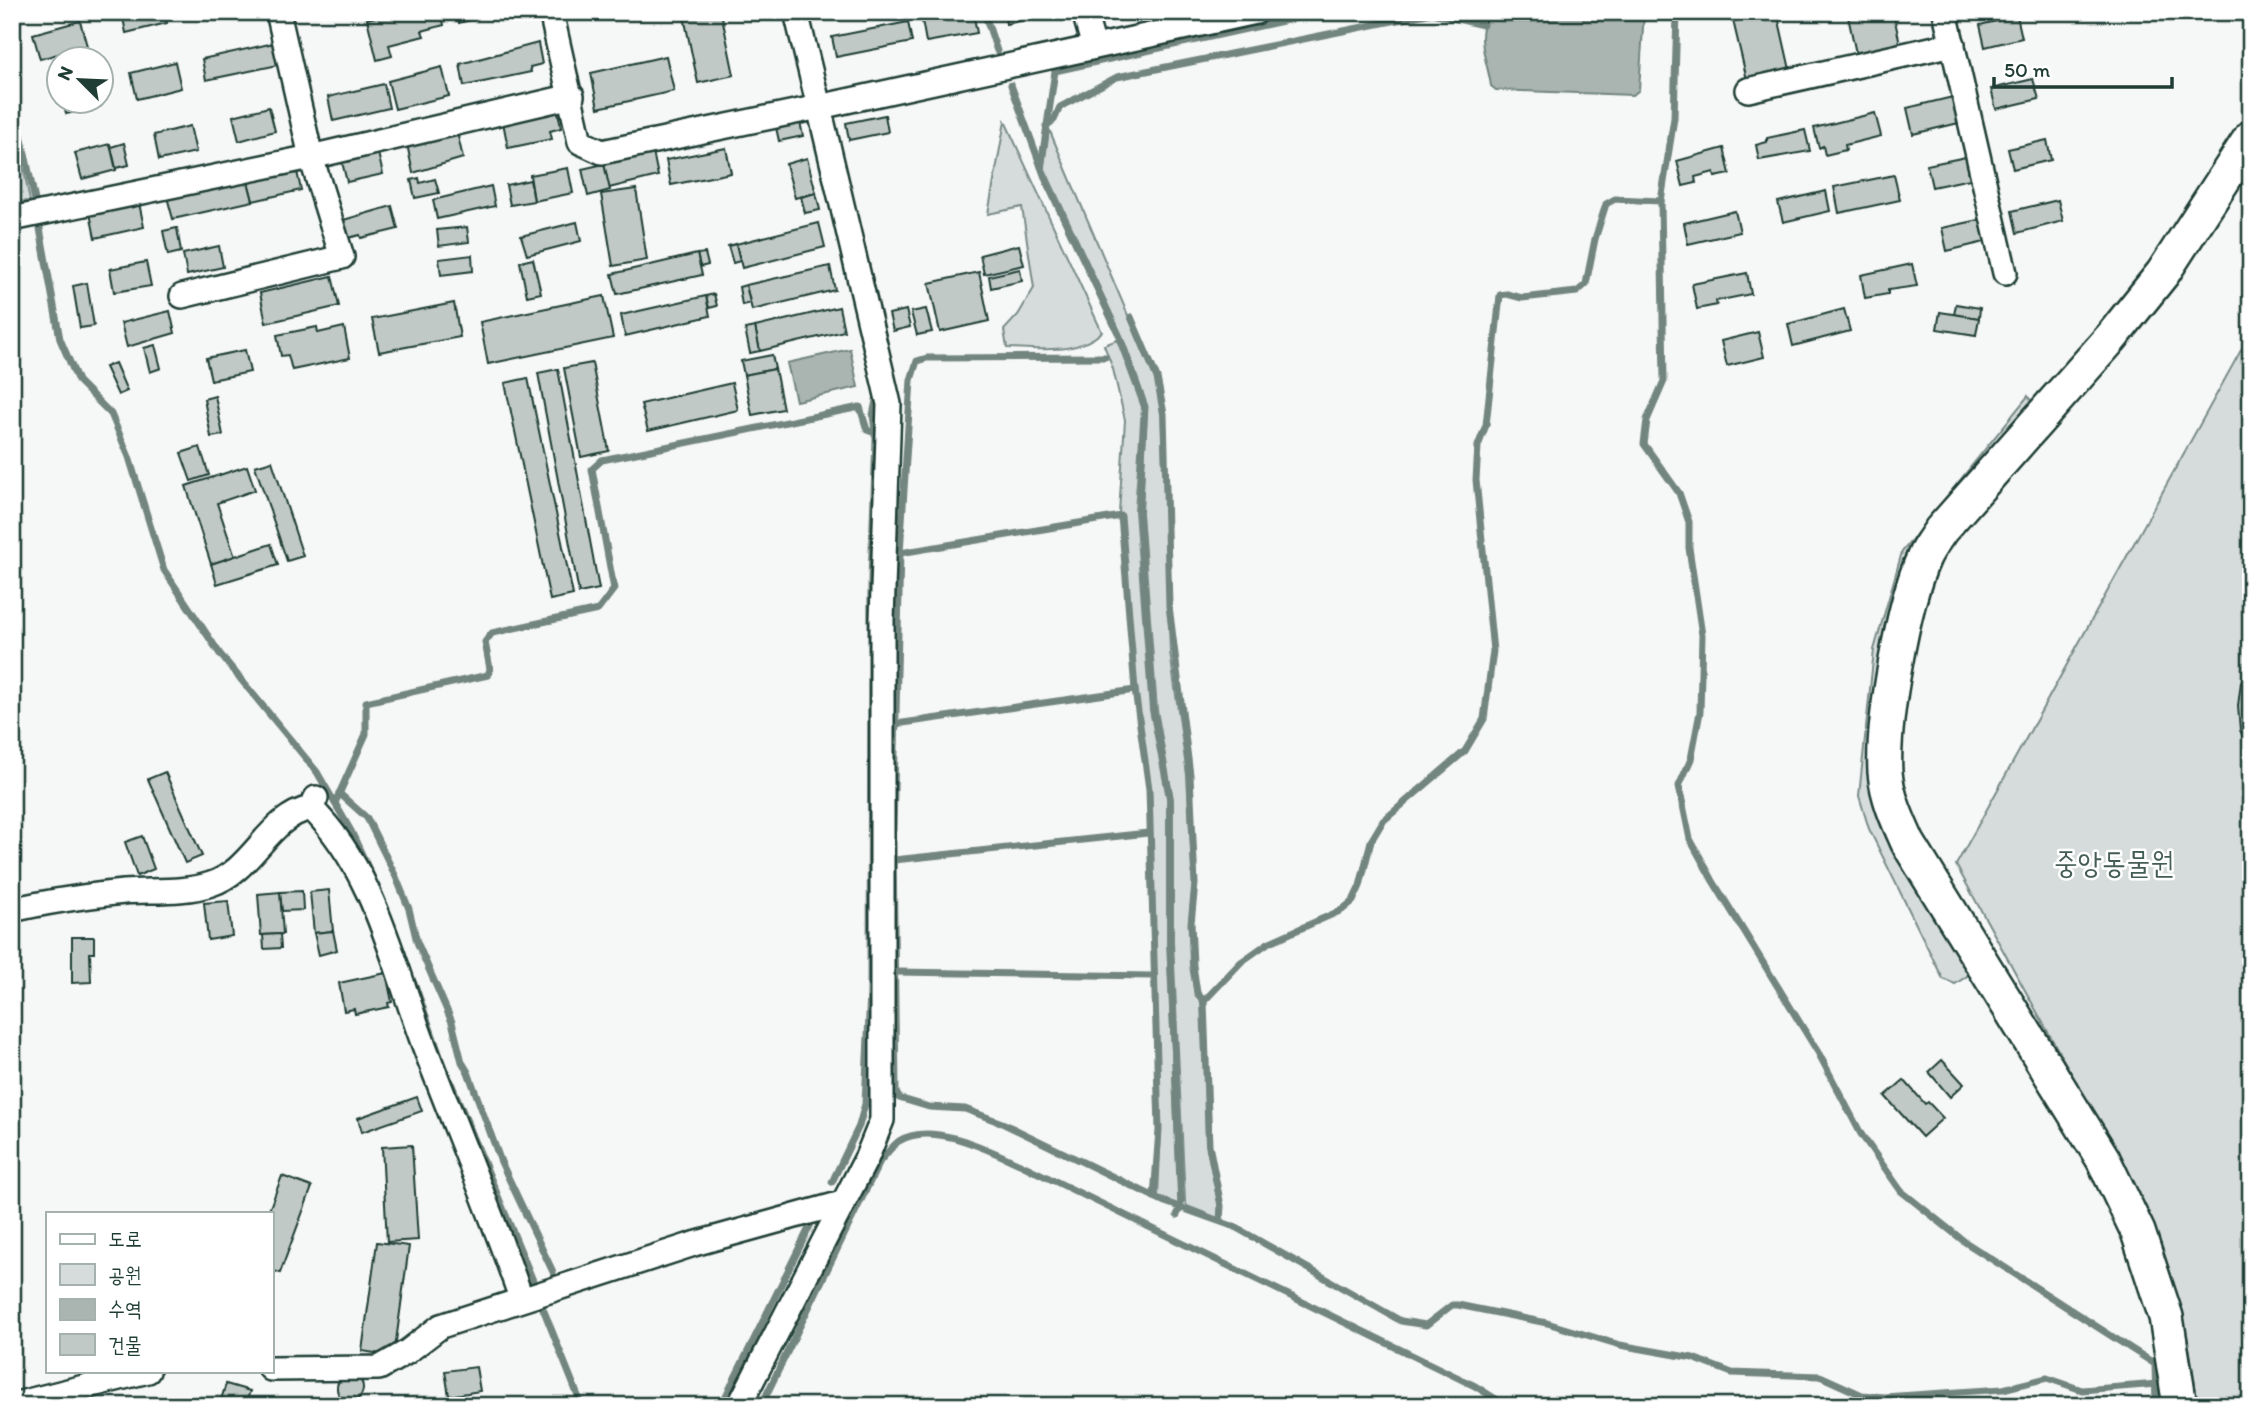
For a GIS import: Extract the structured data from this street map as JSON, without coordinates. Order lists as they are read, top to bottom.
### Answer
{
  "parks": ["중앙동물원"],
  "legend": [
    "도로",
    "공원",
    "수역",
    "건물"
  ],
  "scale_bar": "50 m",
  "north": "top left"
}
